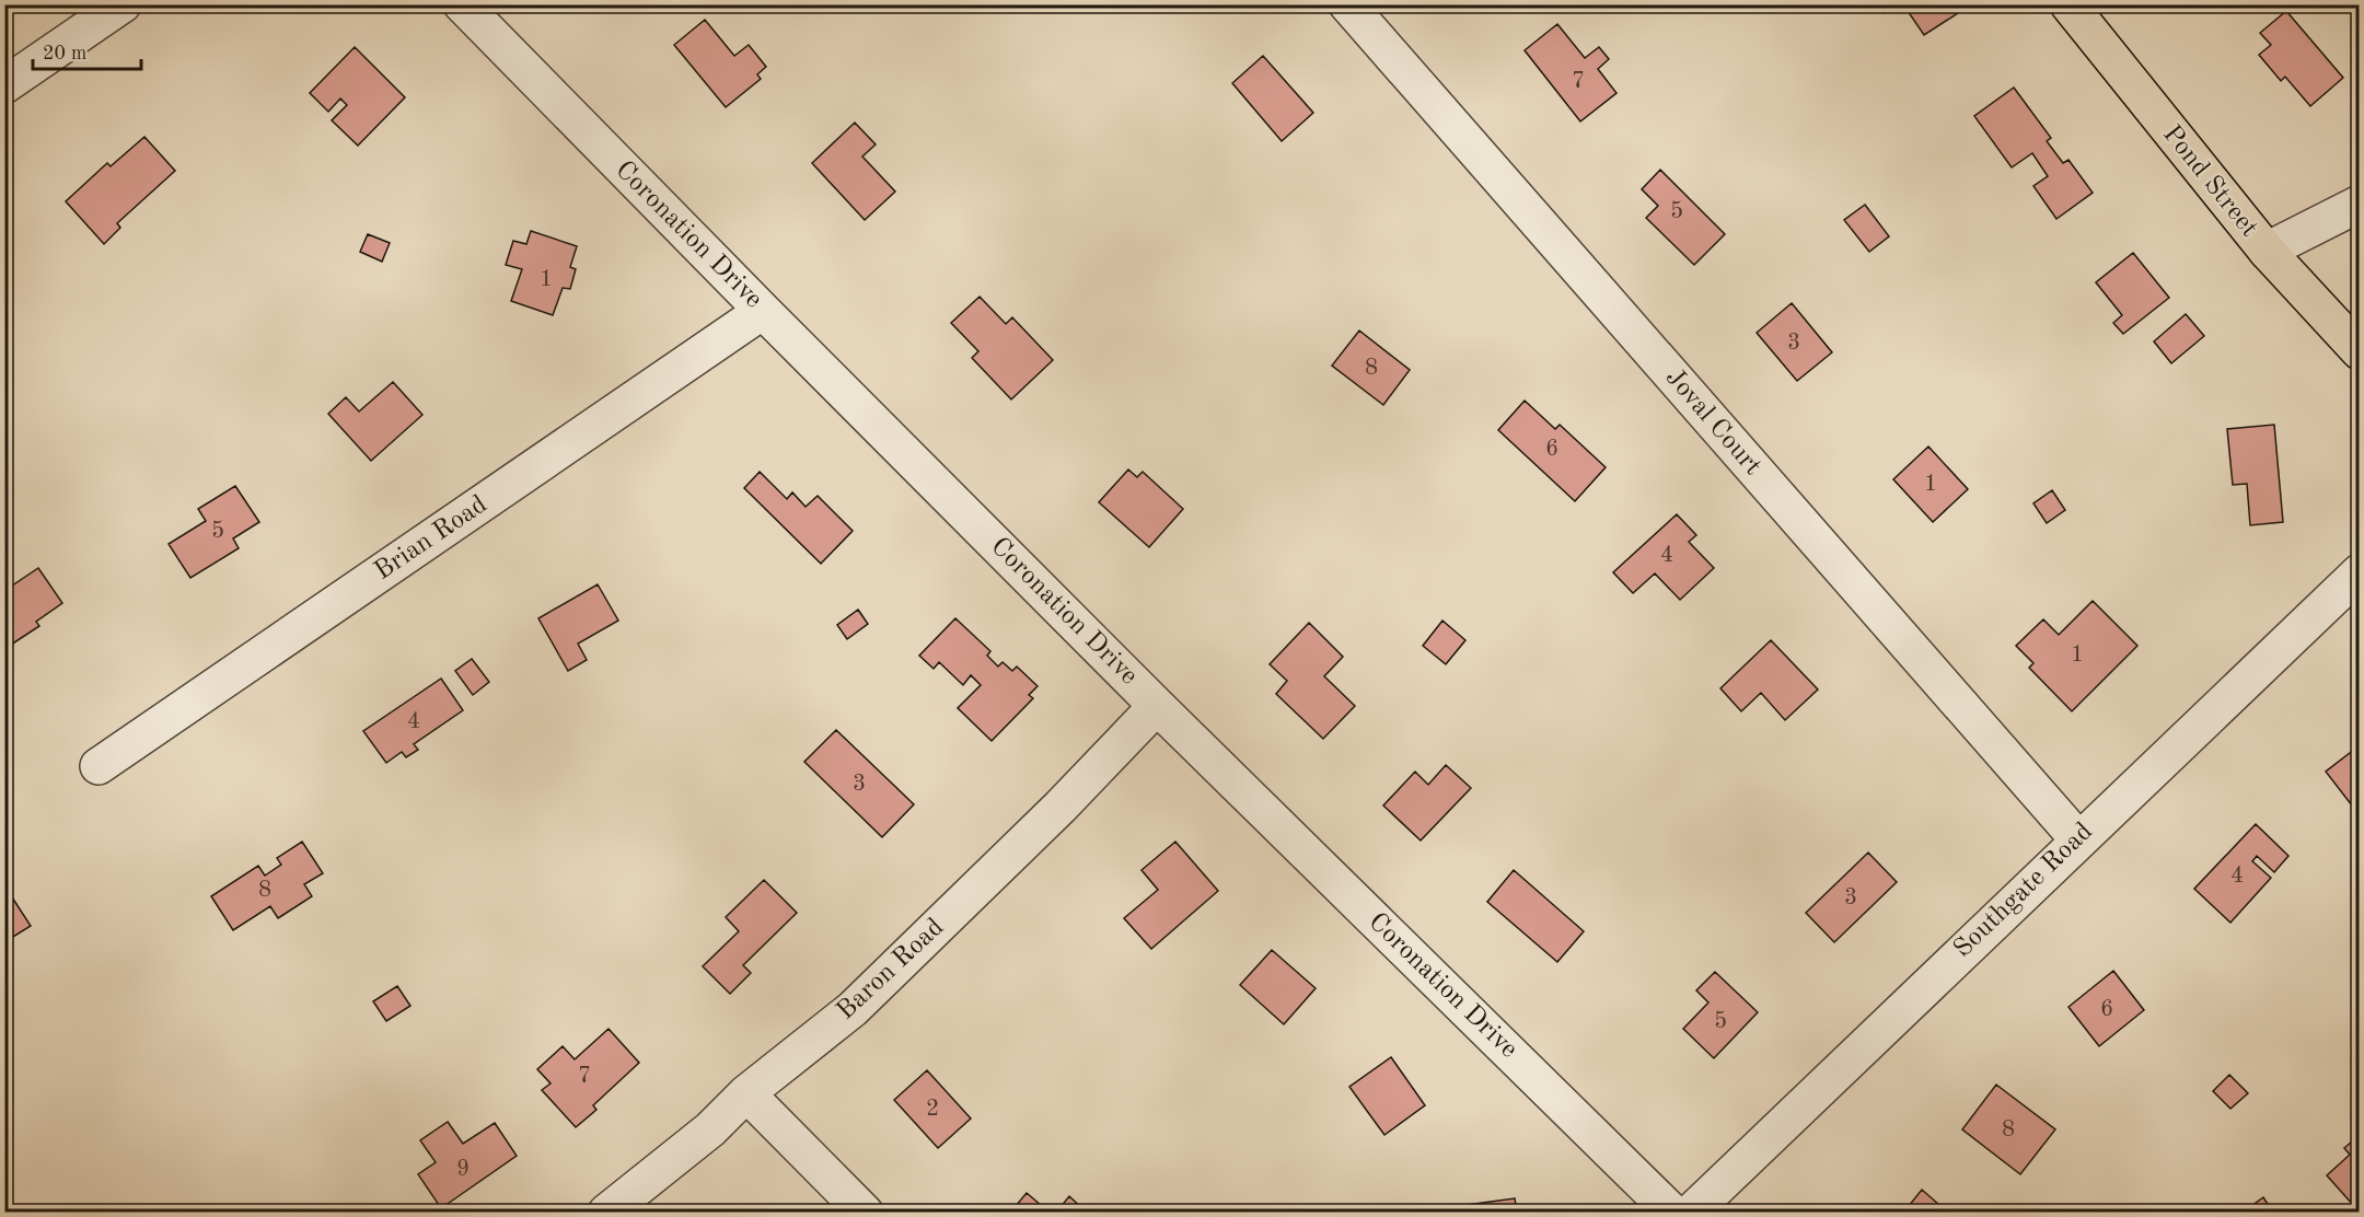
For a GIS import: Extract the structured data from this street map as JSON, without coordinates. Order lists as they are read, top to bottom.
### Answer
{
  "streets": {
    "main road": ["Pond Street"],
    "street": [
      "Coronation Drive",
      "Joval Court",
      "Brian Road",
      "Southgate Road",
      "Baron Road"
    ]
  },
  "crossings": [
    ["Coronation Drive", "Brian Road"],
    ["Coronation Drive", "Baron Road"],
    ["Joval Court", "Southgate Road"]
  ],
  "house_numbers": [
    "7",
    "5",
    "1",
    "3",
    "8",
    "6",
    "1",
    "5",
    "4",
    "1",
    "4",
    "3",
    "4",
    "8",
    "3",
    "6",
    "5",
    "7",
    "2",
    "8",
    "9"
  ],
  "scale_bar": "20 m"
}
